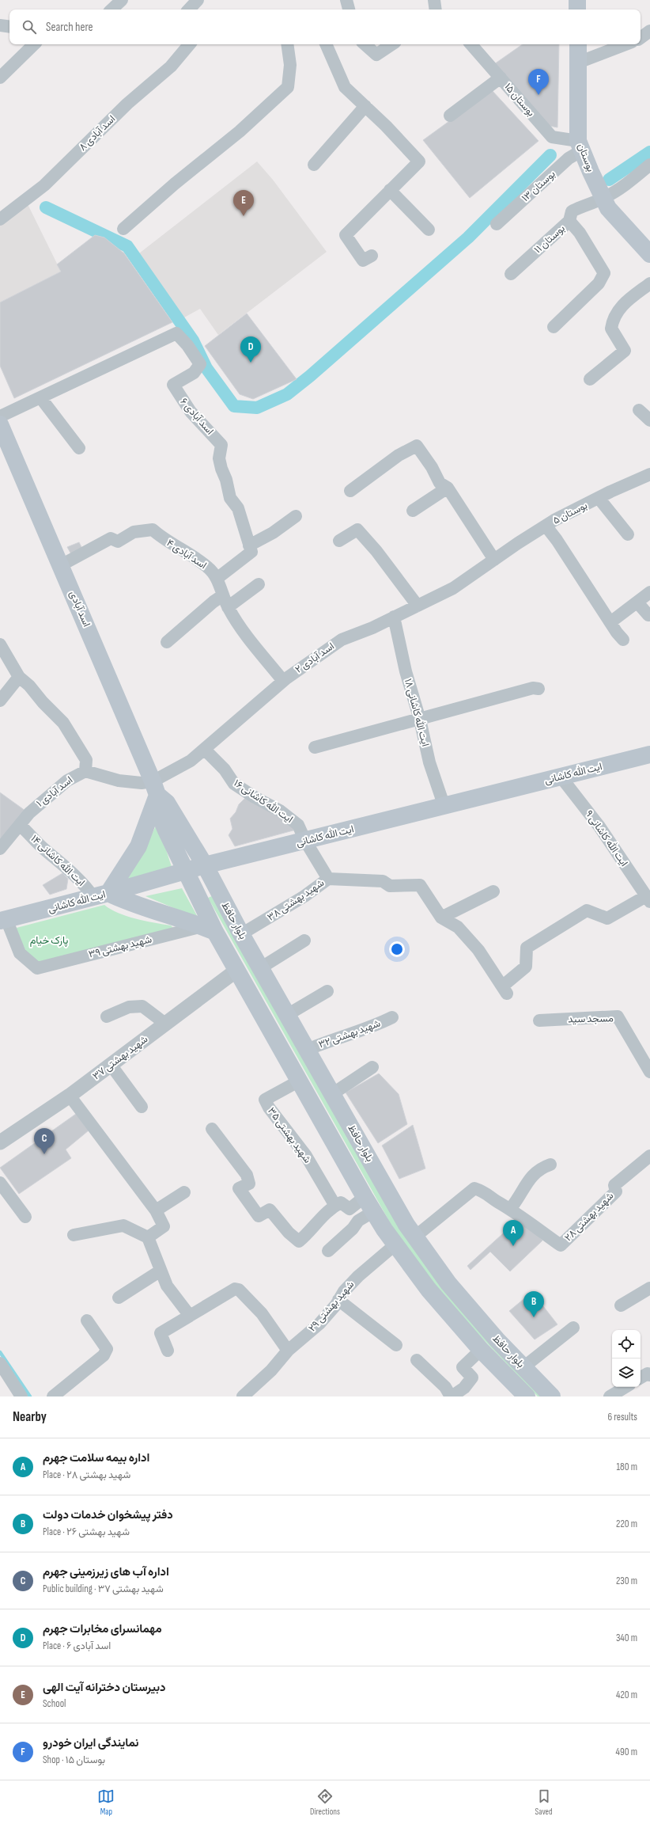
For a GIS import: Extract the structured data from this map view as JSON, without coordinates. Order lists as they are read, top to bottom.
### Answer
{
  "streets": {
    "main road": [
      "بوستان",
      "اسد آبادی",
      "ایت الله کاشانی",
      "بلوار حافظ"
    ],
    "street": [
      "بوستان ۱۵",
      "اسد آبادی ۸",
      "بوستان ۱۳",
      "بوستان ۱۱",
      "اسد آبادی ۶",
      "بوستان ۵",
      "اسد آبادی ۴",
      "اسد آبادی ۲",
      "ایت الله کاشانی ۱۸",
      "اسد آبادی ۱",
      "ایت الله کاشانی ۱۶",
      "ایت الله کاشانی ۹",
      "ایت الله کاشانی ۱۴",
      "شهید بهشتی ۳۸",
      "شهید بهشتی ۳۹",
      "مسجد سید",
      "شهید بهشتی ۳۲",
      "شهید بهشتی ۳۷",
      "شهید بهشتی ۳۵",
      "شهید بهشتی ۲۸",
      "شهید بهشتی ۲۹"
    ]
  },
  "crossings": [
    ["بوستان ۱۵", "بوستان"],
    ["بوستان ۱۵", "بوستان ۱۳"],
    ["بوستان", "بوستان ۱۳"],
    ["بوستان", "بوستان ۱۱"],
    ["بوستان ۵", "اسد آبادی ۲"],
    ["اسد آبادی ۴", "اسد آبادی"],
    ["اسد آبادی ۴", "اسد آبادی ۲"],
    ["اسد آبادی", "اسد آبادی ۲"],
    ["اسد آبادی", "ایت الله کاشانی"],
    ["اسد آبادی", "بلوار حافظ"],
    ["اسد آبادی ۲", "ایت الله کاشانی ۱۸"],
    ["اسد آبادی ۲", "ایت الله کاشانی ۱۶"],
    ["ایت الله کاشانی ۱۸", "ایت الله کاشانی"],
    ["ایت الله کاشانی", "ایت الله کاشانی ۱۶"],
    ["ایت الله کاشانی", "ایت الله کاشانی ۹"],
    ["ایت الله کاشانی", "ایت الله کاشانی ۱۴"],
    ["ایت الله کاشانی", "بلوار حافظ"],
    ["ایت الله کاشانی", "شهید بهشتی ۳۹"],
    ["اسد آبادی ۱", "ایت الله کاشانی ۱۴"],
    ["ایت الله کاشانی ۱۶", "شهید بهشتی ۳۸"],
    ["ایت الله کاشانی ۹", "شهید بهشتی ۳۸"],
    ["شهید بهشتی ۳۸", "بلوار حافظ"],
    ["بلوار حافظ", "شهید بهشتی ۳۹"],
    ["بلوار حافظ", "شهید بهشتی ۳۲"],
    ["بلوار حافظ", "شهید بهشتی ۳۷"],
    ["بلوار حافظ", "شهید بهشتی ۳۵"],
    ["بلوار حافظ", "شهید بهشتی ۲۸"],
    ["بلوار حافظ", "شهید بهشتی ۲۹"]
  ],
  "parks": ["پارک خیام"],
  "page": {
    "search": "Search here",
    "pins": [
      "F",
      "E",
      "D",
      "C",
      "A",
      "B"
    ],
    "heading": ["Nearby", "6 results"],
    "list": [
      {
        "mark": "A",
        "name": "اداره بیمه سلامت جهرم",
        "note": "Place · شهید بهشتی ۲۸",
        "value": "180 m"
      },
      {
        "mark": "B",
        "name": "دفتر پیشخوان خدمات دولت",
        "note": "Place · شهید بهشتی ۲۶",
        "value": "220 m"
      },
      {
        "mark": "C",
        "name": "اداره آب های زیرزمینی جهرم",
        "note": "Public building · شهید بهشتی ۳۷",
        "value": "230 m"
      },
      {
        "mark": "D",
        "name": "مهمانسرای مخابرات جهرم",
        "note": "Place · اسد آبادی ۶",
        "value": "340 m"
      },
      {
        "mark": "E",
        "name": "دبیرستان دخترانه آیت الهی",
        "note": "School",
        "value": "420 m"
      },
      {
        "mark": "F",
        "name": "نمایندگی ایران خودرو",
        "note": "Shop · بوستان ۱۵",
        "value": "490 m"
      }
    ],
    "nav": ["Map", "Directions", "Saved"]
  }
}
